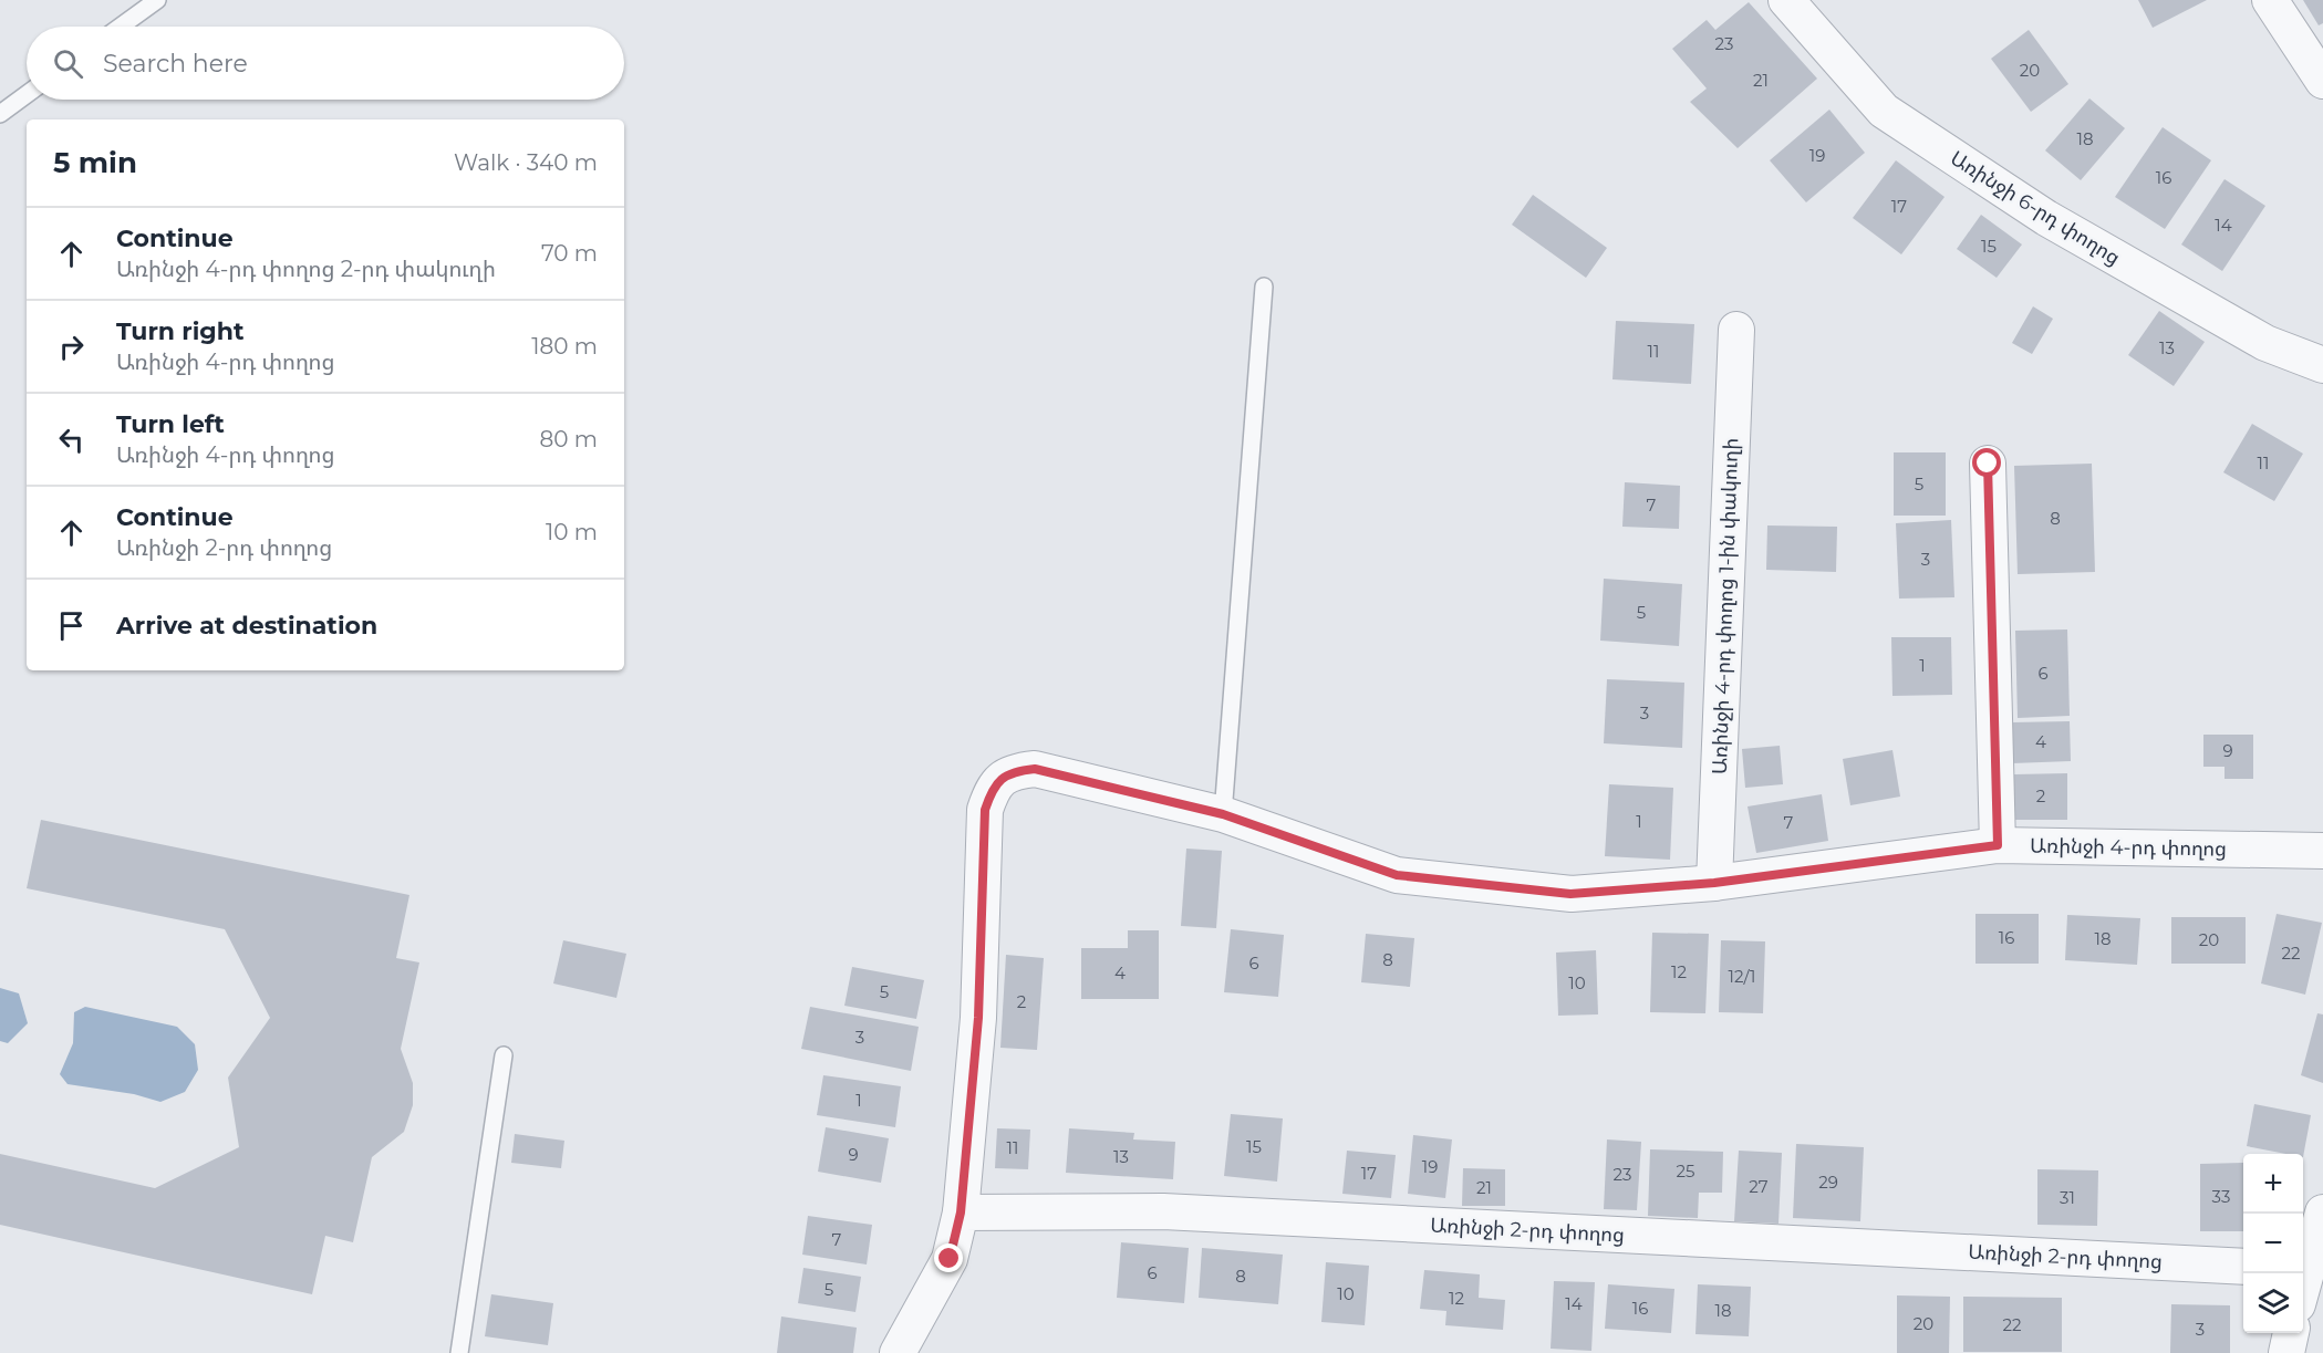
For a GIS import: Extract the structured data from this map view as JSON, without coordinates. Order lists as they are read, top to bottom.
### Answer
{
  "streets": {
    "street": [
      "Առինջի 6-րդ փողոց",
      "Առինջի 4-րդ փողոց 1-ին փակուղի",
      "Առինջի 4-րդ փողոց",
      "Առինջի 2-րդ փողոց"
    ]
  },
  "crossings": [
    ["Առինջի 4-րդ փողոց 1-ին փակուղի", "Առինջի 4-րդ փողոց"],
    ["Առինջի 4-րդ փողոց", "Առինջի 2-րդ փողոց"]
  ],
  "house_numbers": [
    "23",
    "20",
    "21",
    "18",
    "19",
    "16",
    "17",
    "14",
    "15",
    "13",
    "11",
    "11",
    "5",
    "7",
    "8",
    "3",
    "5",
    "1",
    "6",
    "3",
    "4",
    "9",
    "2",
    "1",
    "7",
    "16",
    "18",
    "20",
    "22",
    "8",
    "6",
    "12",
    "4",
    "12/1",
    "10",
    "5",
    "2",
    "3",
    "1",
    "15",
    "11",
    "9",
    "13",
    "19",
    "25",
    "17",
    "23",
    "29",
    "27",
    "21",
    "33",
    "31",
    "7",
    "6",
    "8",
    "5",
    "10",
    "12",
    "14",
    "16",
    "18",
    "20",
    "22",
    "3"
  ],
  "page": {
    "search": "Search here",
    "heading": ["5 min", "Walk · 340 m"],
    "list": [
      ["Continue", "Առինջի 4-րդ փողոց 2-րդ փակուղի", "70 m"],
      ["Turn right", "Առինջի 4-րդ փողոց", "180 m"],
      ["Turn left", "Առինջի 4-րդ փողոց", "80 m"],
      ["Continue", "Առինջի 2-րդ փողոց", "10 m"],
      "Arrive at destination"
    ],
    "map_buttons": ["+", "−"]
  }
}
